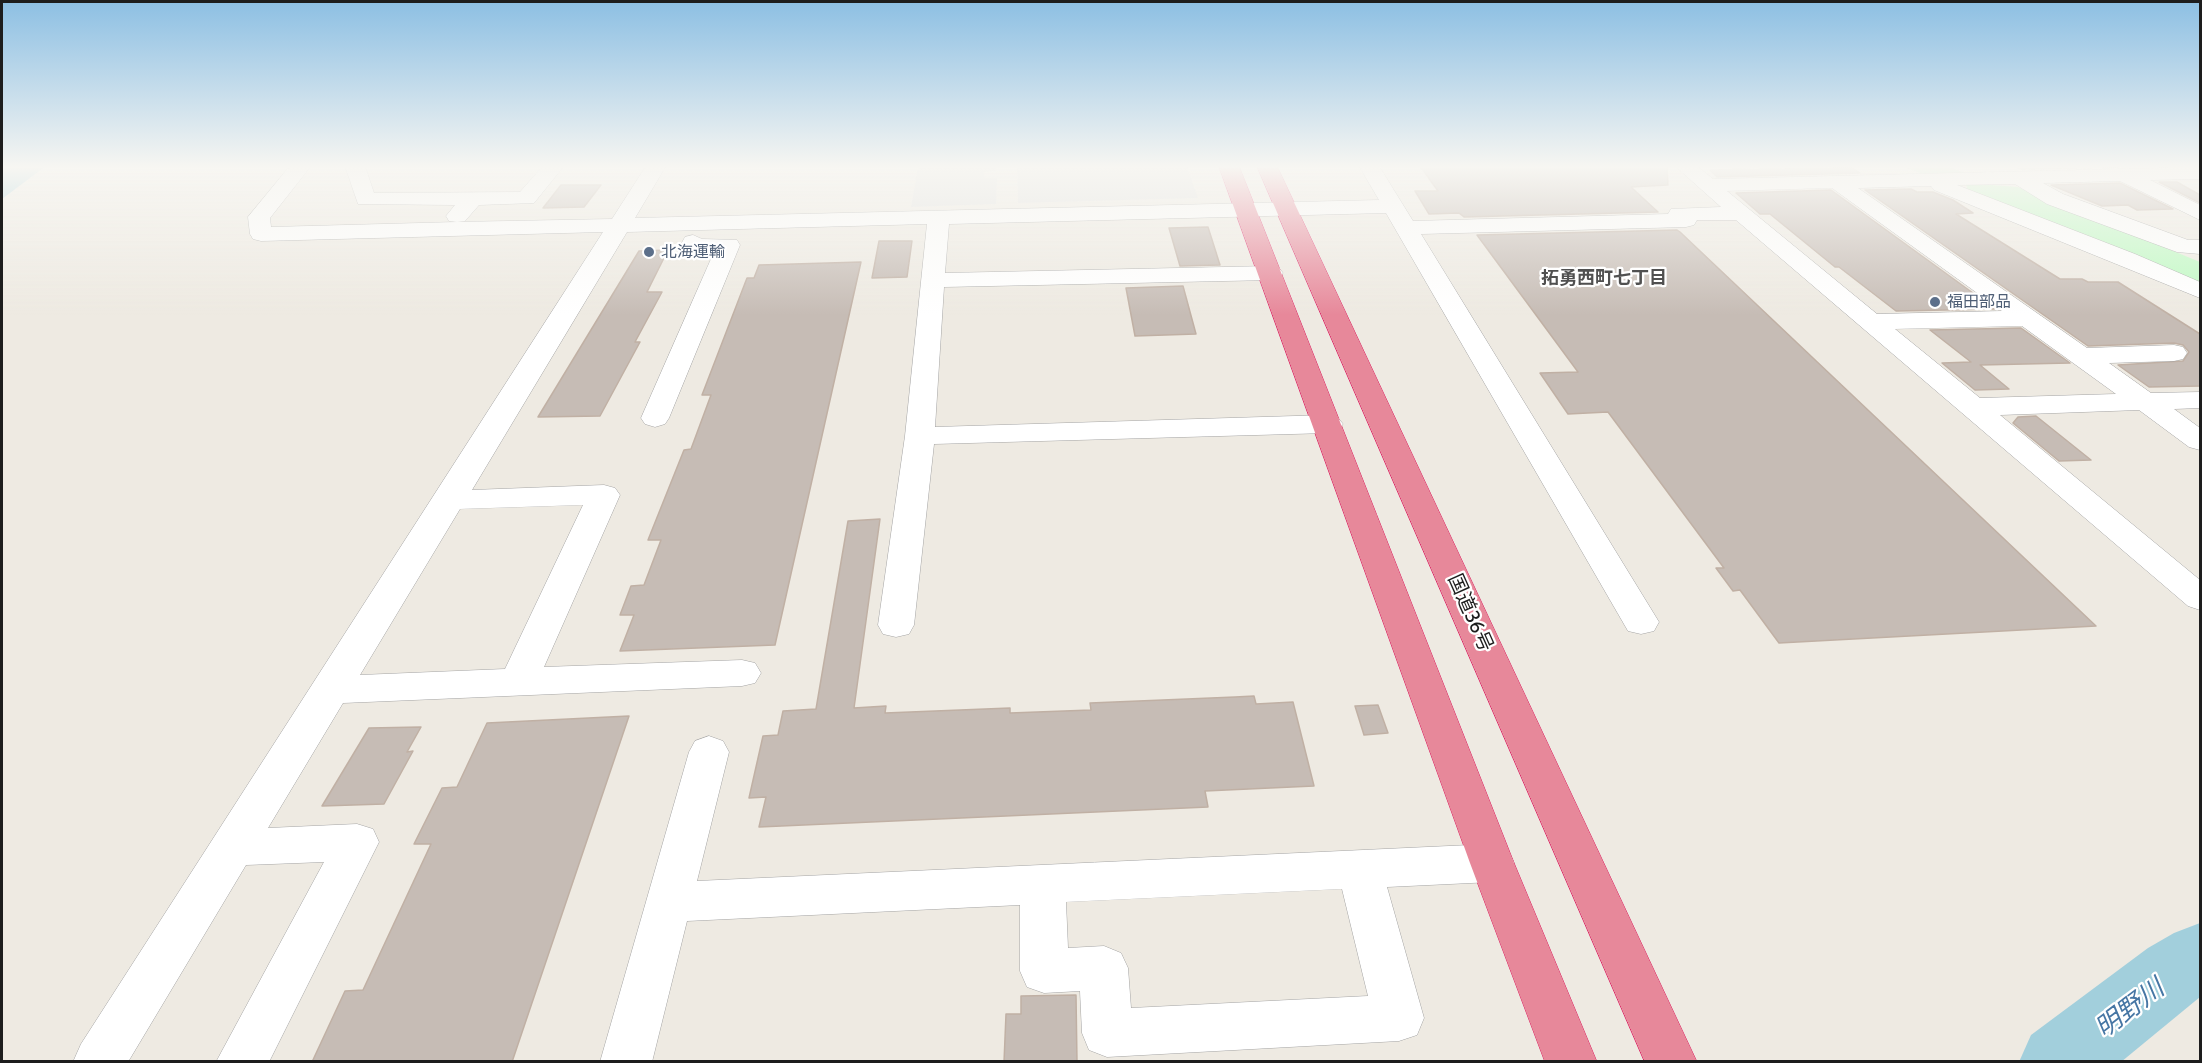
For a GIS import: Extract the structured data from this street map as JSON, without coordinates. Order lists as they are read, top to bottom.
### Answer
{
  "streets": {
    "highway": ["国道36号"]
  },
  "districts": ["拓勇西町七丁目"],
  "water": ["明野川"],
  "places": ["北海運輸", "福田部品"]
}
